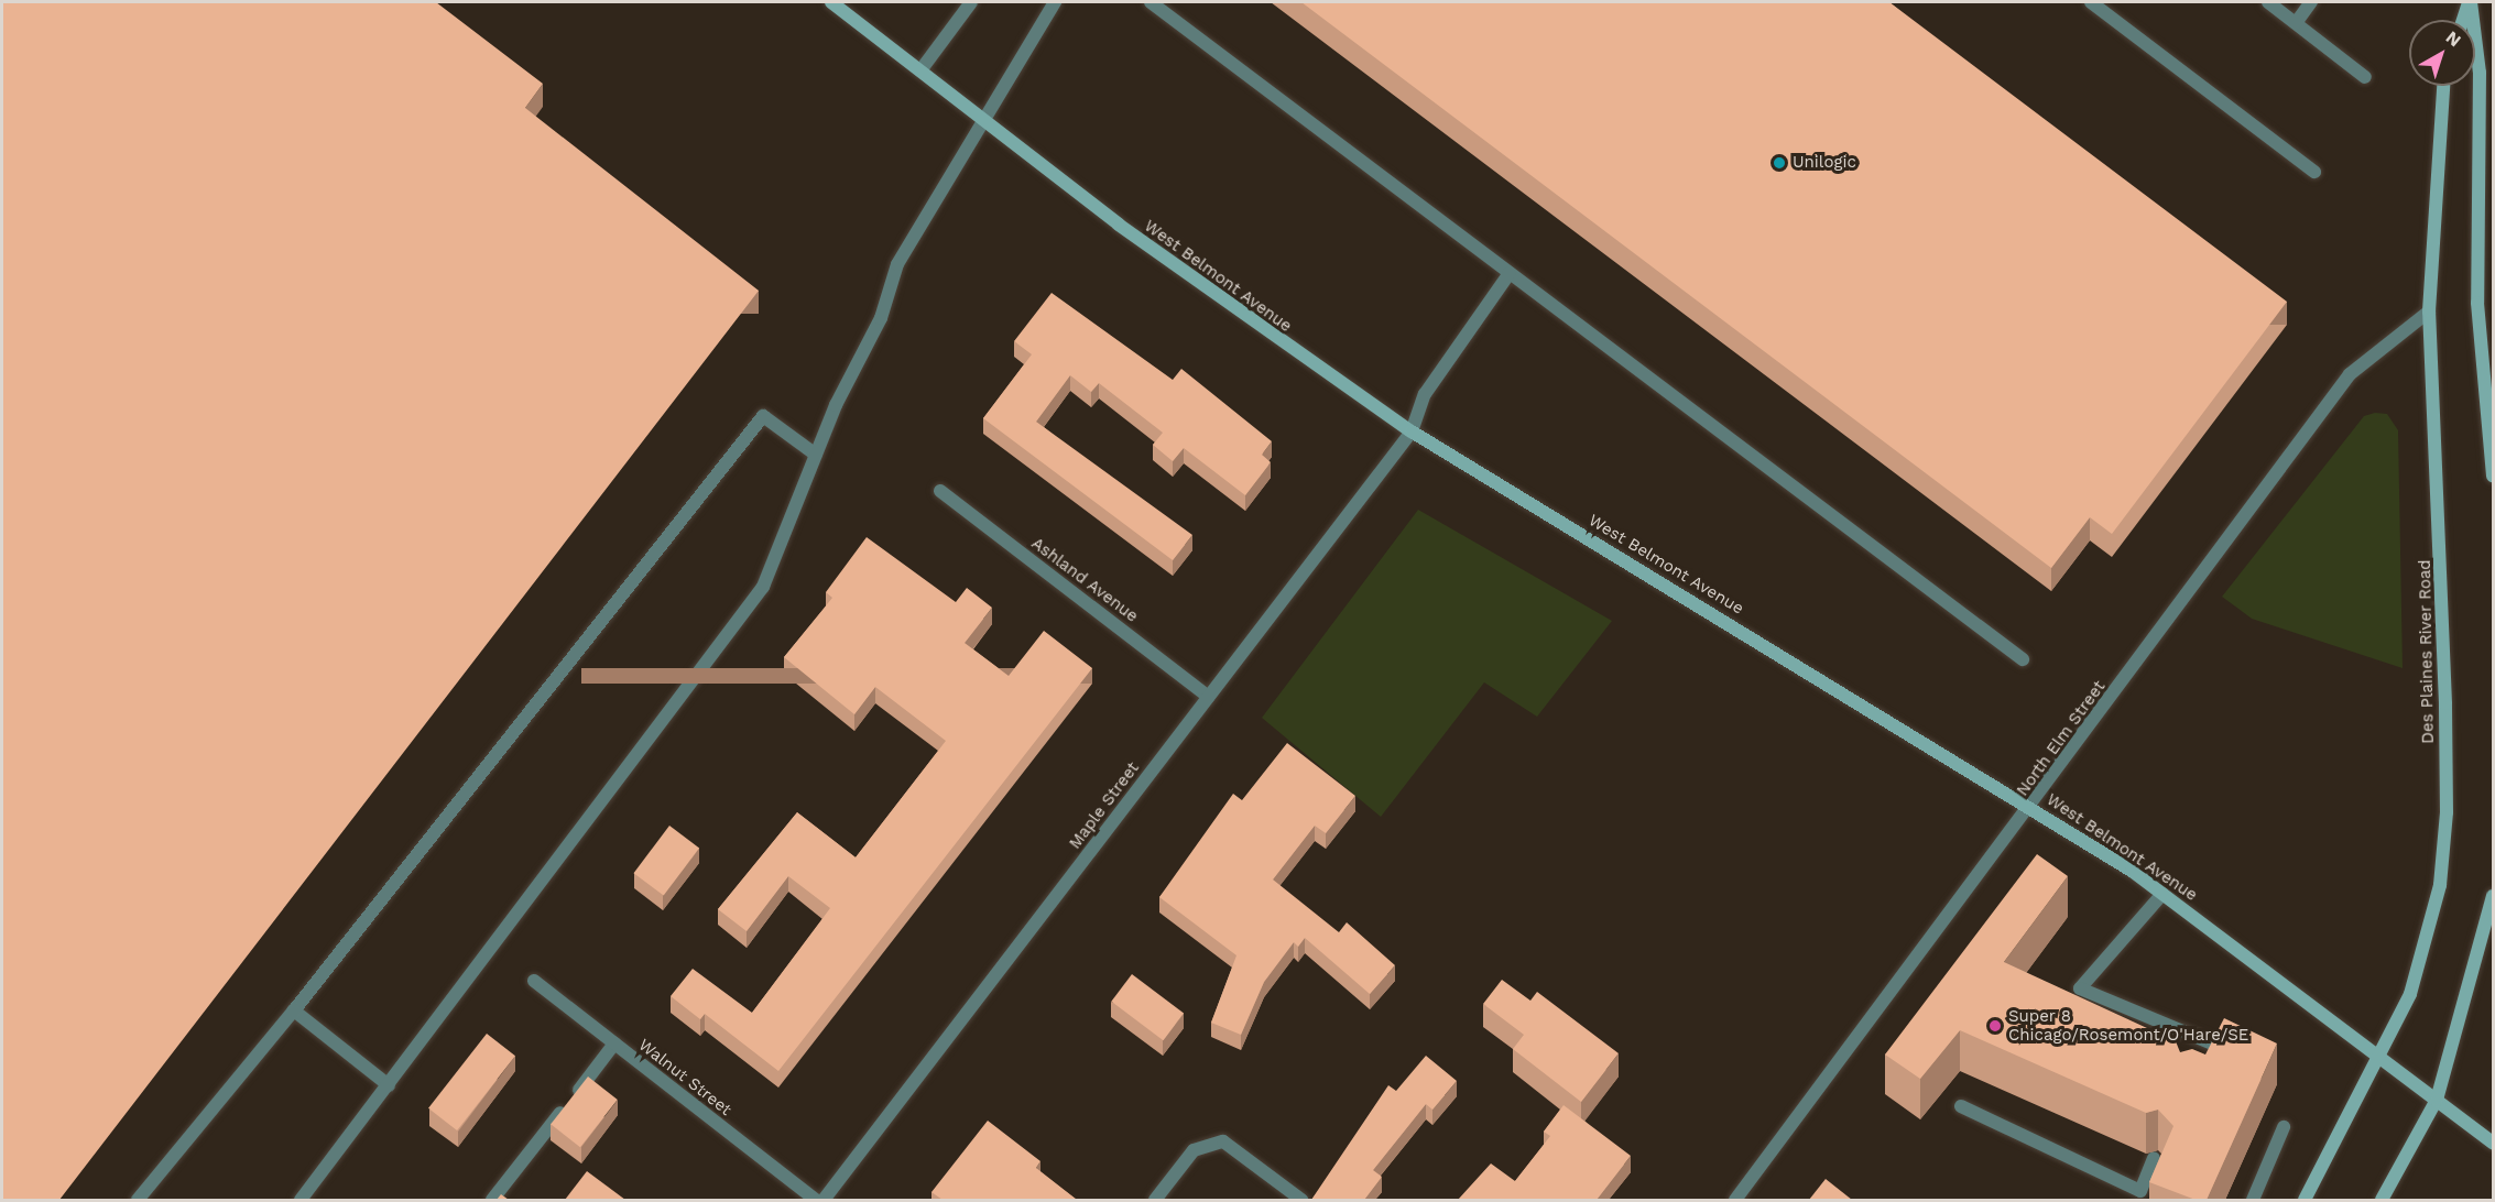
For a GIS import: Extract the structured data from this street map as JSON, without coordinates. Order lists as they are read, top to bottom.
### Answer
{
  "streets": {
    "main road": ["West Belmont Avenue", "Des Plaines River Road"],
    "street": [
      "Ashland Avenue",
      "North Elm Street",
      "Maple Street",
      "Walnut Street"
    ]
  },
  "crossings": [
    ["West Belmont Avenue", "Des Plaines River Road"],
    ["West Belmont Avenue", "North Elm Street"],
    ["West Belmont Avenue", "Maple Street"],
    ["Ashland Avenue", "Maple Street"],
    ["Des Plaines River Road", "North Elm Street"]
  ],
  "places": ["Unilogic", "Super 8 Chicago/Rosemont/O'Hare/SE"],
  "north": "top right"
}
